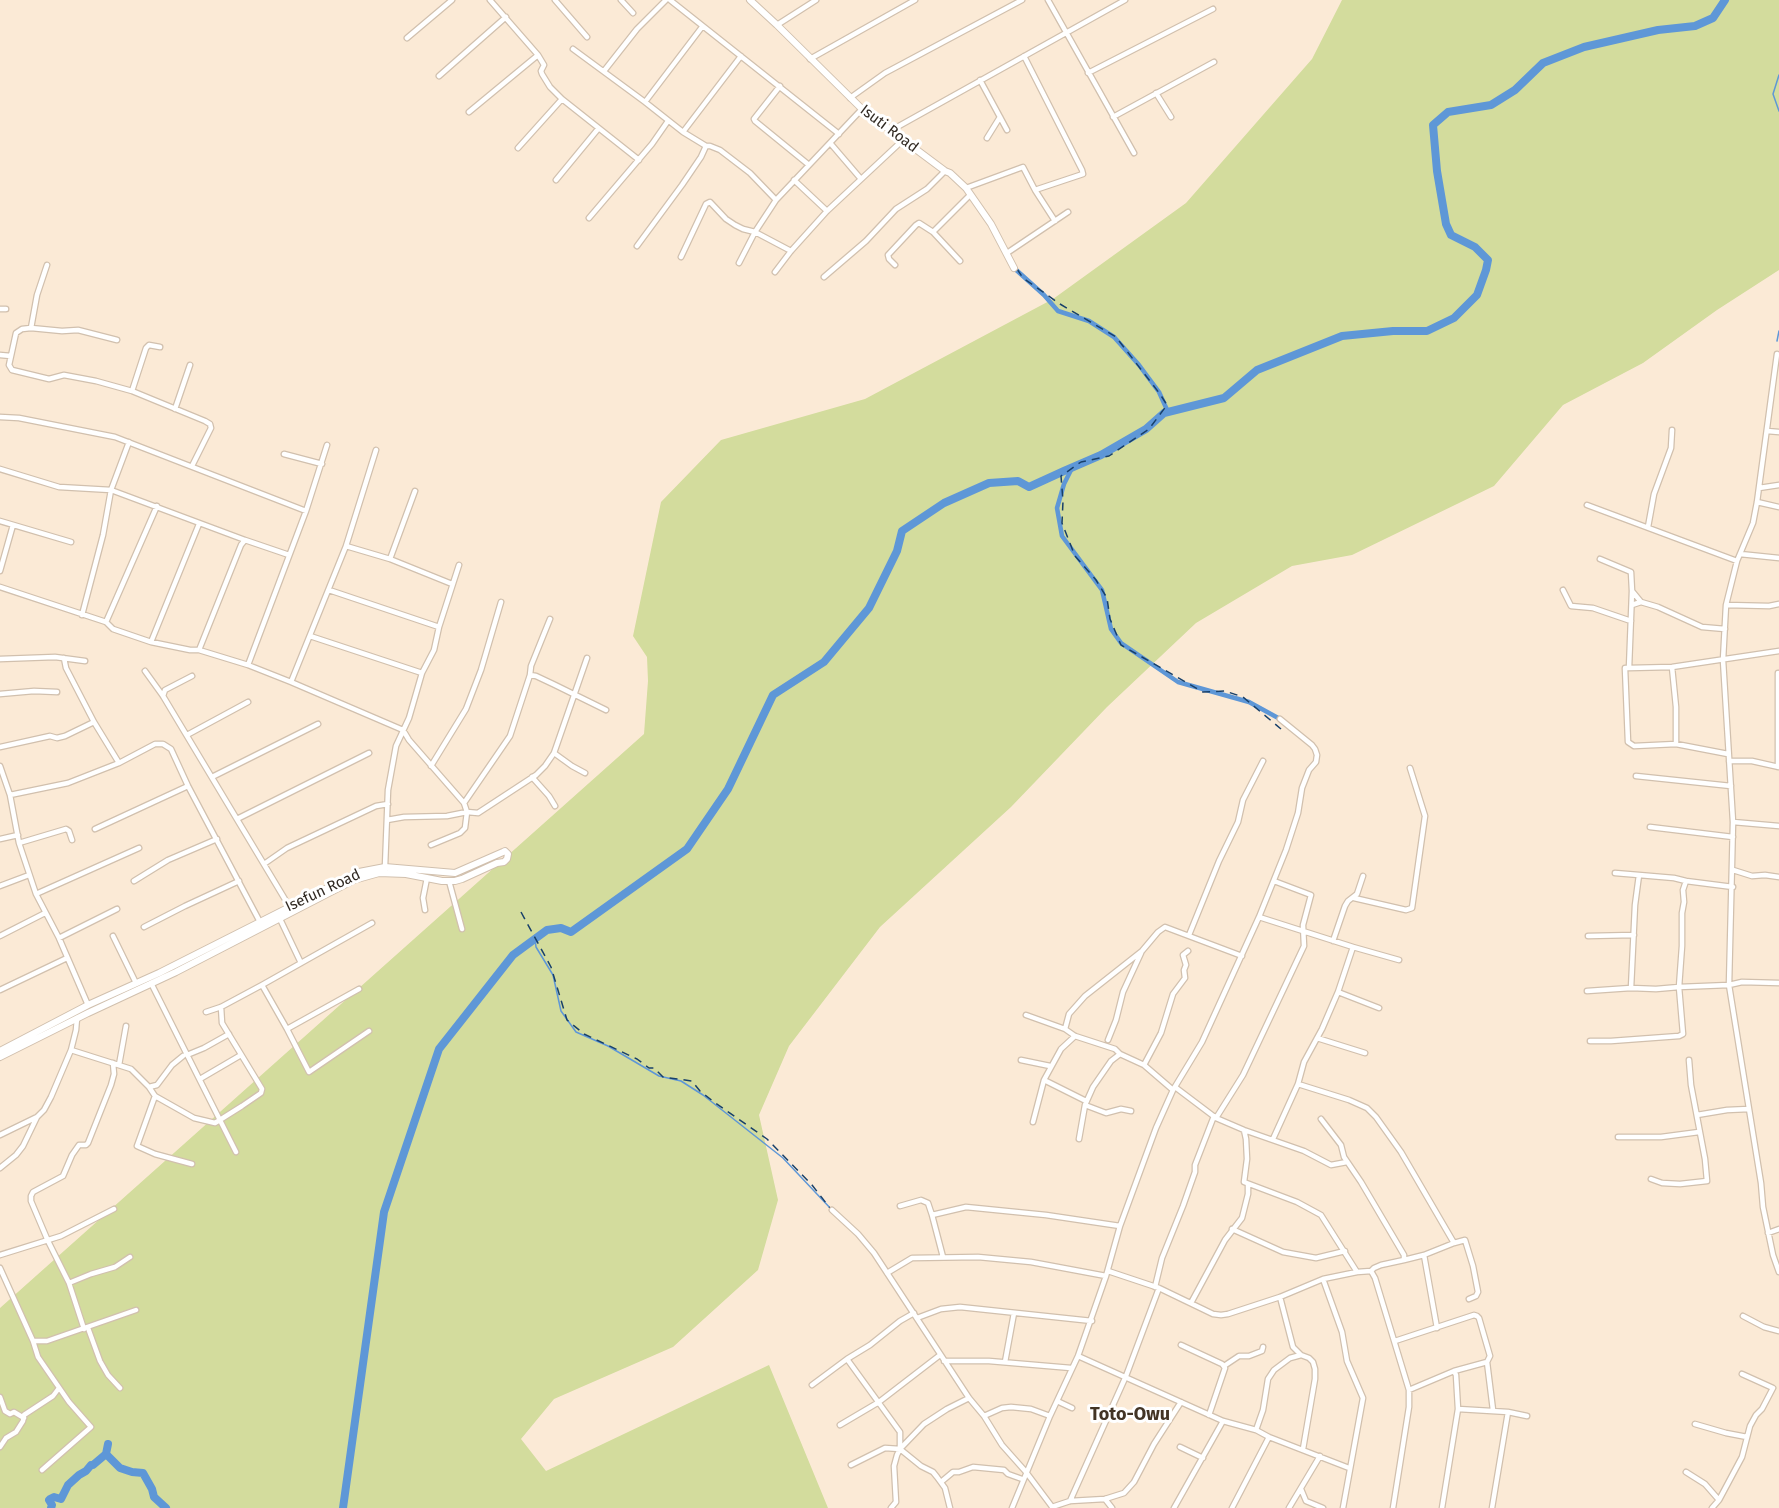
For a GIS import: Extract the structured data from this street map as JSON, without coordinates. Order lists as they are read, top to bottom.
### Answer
{
  "streets": {
    "street": ["Isuti Road", "Isefun Road"]
  },
  "districts": ["Toto-Owu"]
}
